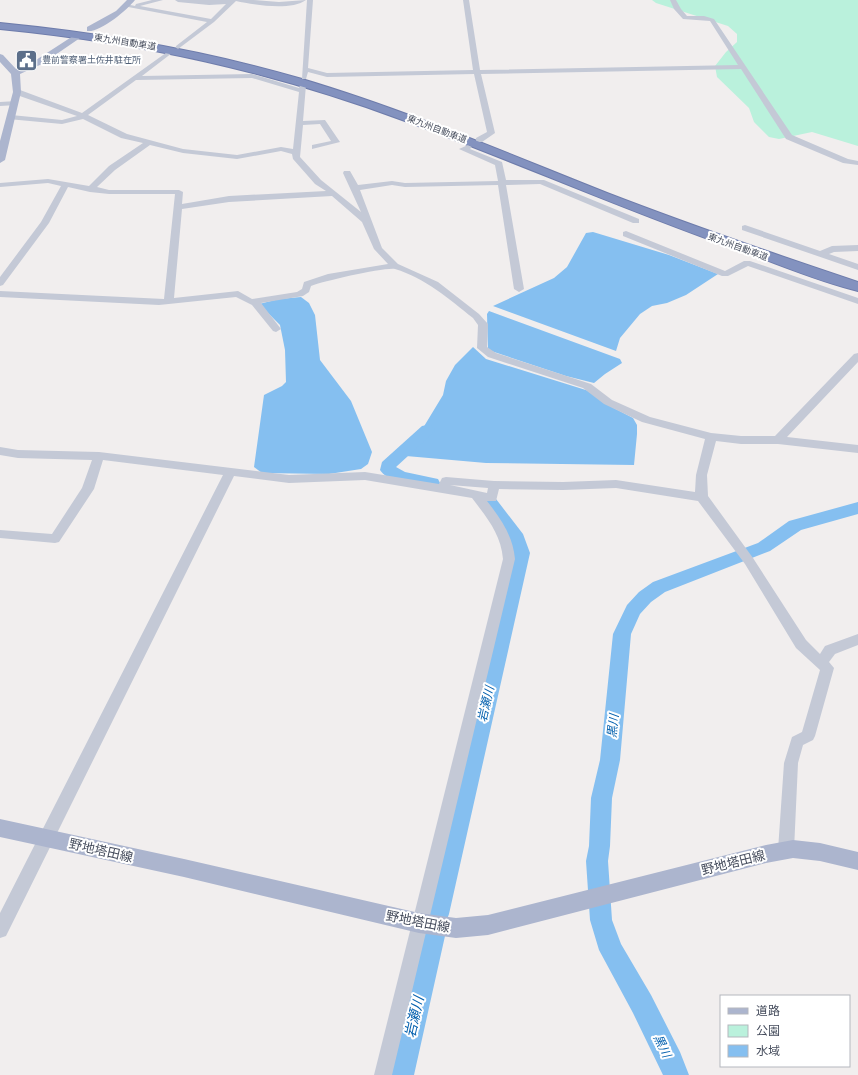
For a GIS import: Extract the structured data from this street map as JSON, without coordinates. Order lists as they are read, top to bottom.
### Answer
{
  "streets": {
    "highway": ["東九州自動車道"],
    "main road": ["野地塔田線"]
  },
  "water": ["岩瀬川", "黒川"],
  "places": {
    "public building": ["豊前警察署土佐井駐在所"]
  },
  "legend": ["道路", "公園", "水域"]
}
